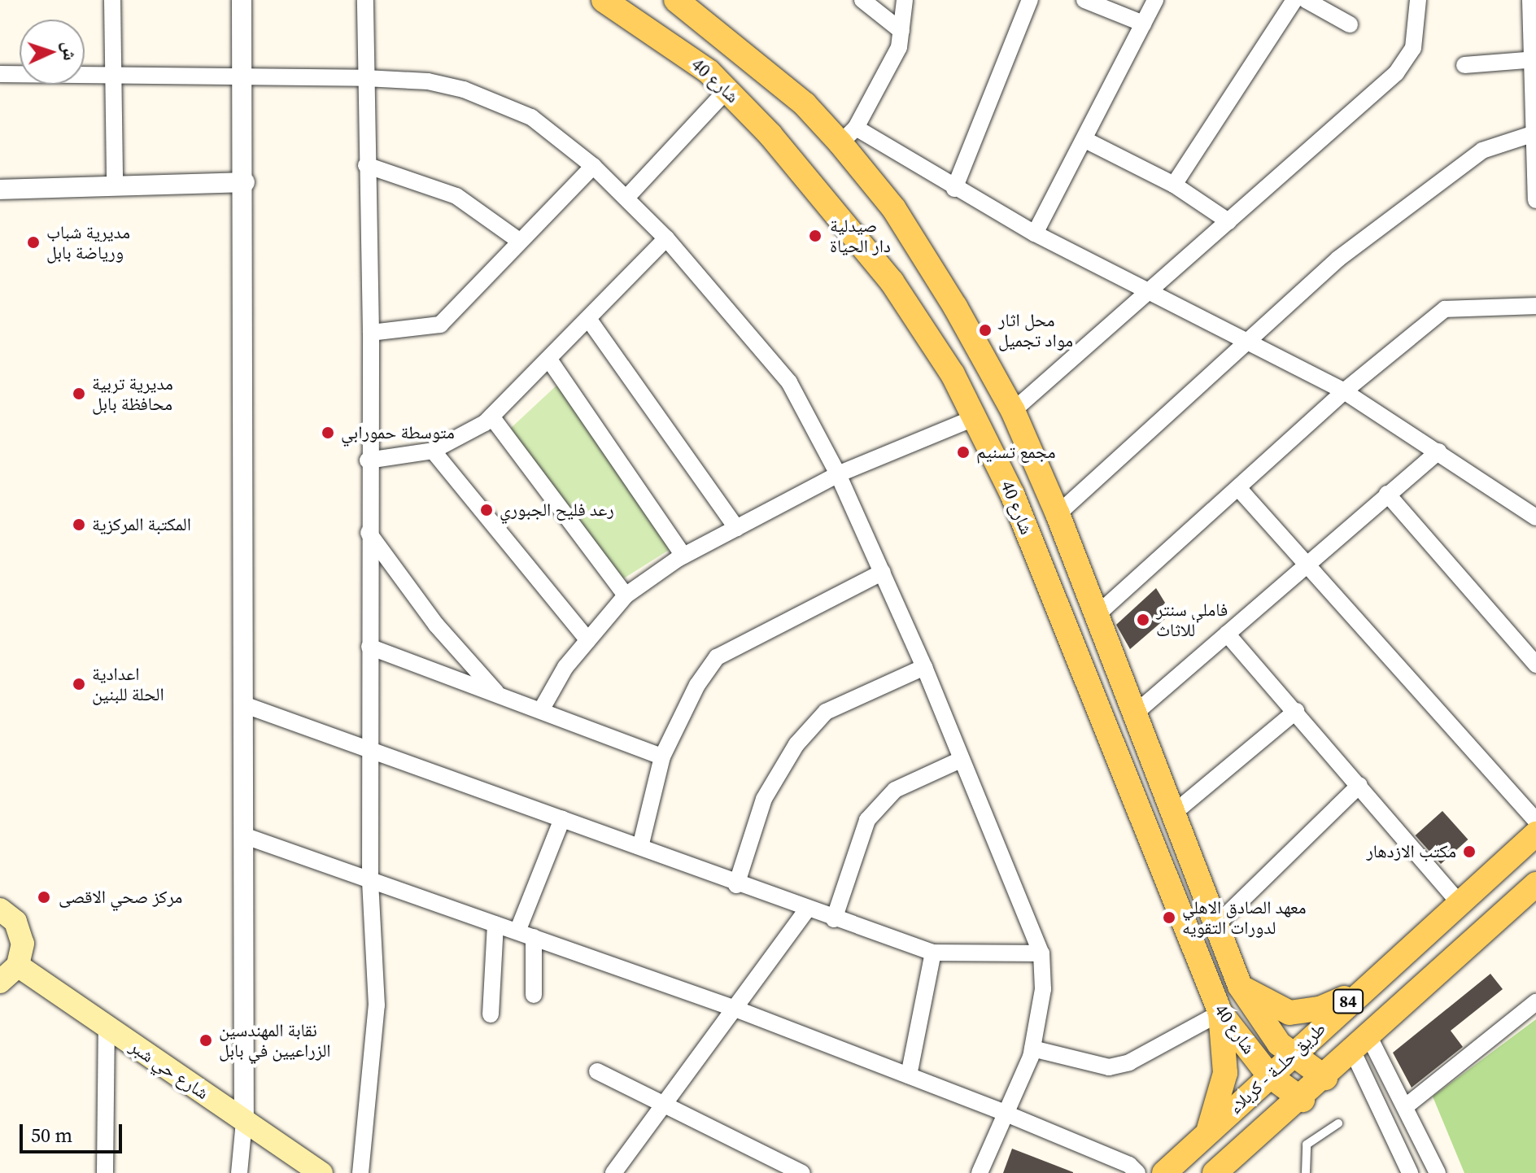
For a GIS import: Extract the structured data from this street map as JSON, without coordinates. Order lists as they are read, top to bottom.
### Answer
{
  "streets": {
    "main road": [
      "شارع 40",
      "84",
      "طريق حلــة - كربلاء",
      "شارع حي شبر"
    ]
  },
  "crossings": [
    ["شارع 40", "طريق حلــة - كربلاء"]
  ],
  "places": [
    "صيدلية دار الحياة",
    "مديرية شباب ورياضة بابل",
    "محل اثار مواد تجميل",
    "مديرية تربية محافظة بابل",
    "متوسطة حمورابي",
    "مجمع تسنيم",
    "رعد فليح الجبوري",
    "المكتبة المركزية",
    "فاملي سنتر للاثاث",
    "اعدادية الحلة للبنين",
    "مكتب الازدهار",
    "مركز صحي الاقصى",
    "معهد الصادق الاهلي لدورات التقويه",
    "نقابة المهندسين الزراعيين في بابل"
  ],
  "scale_bar": "50 m",
  "north": "right"
}
